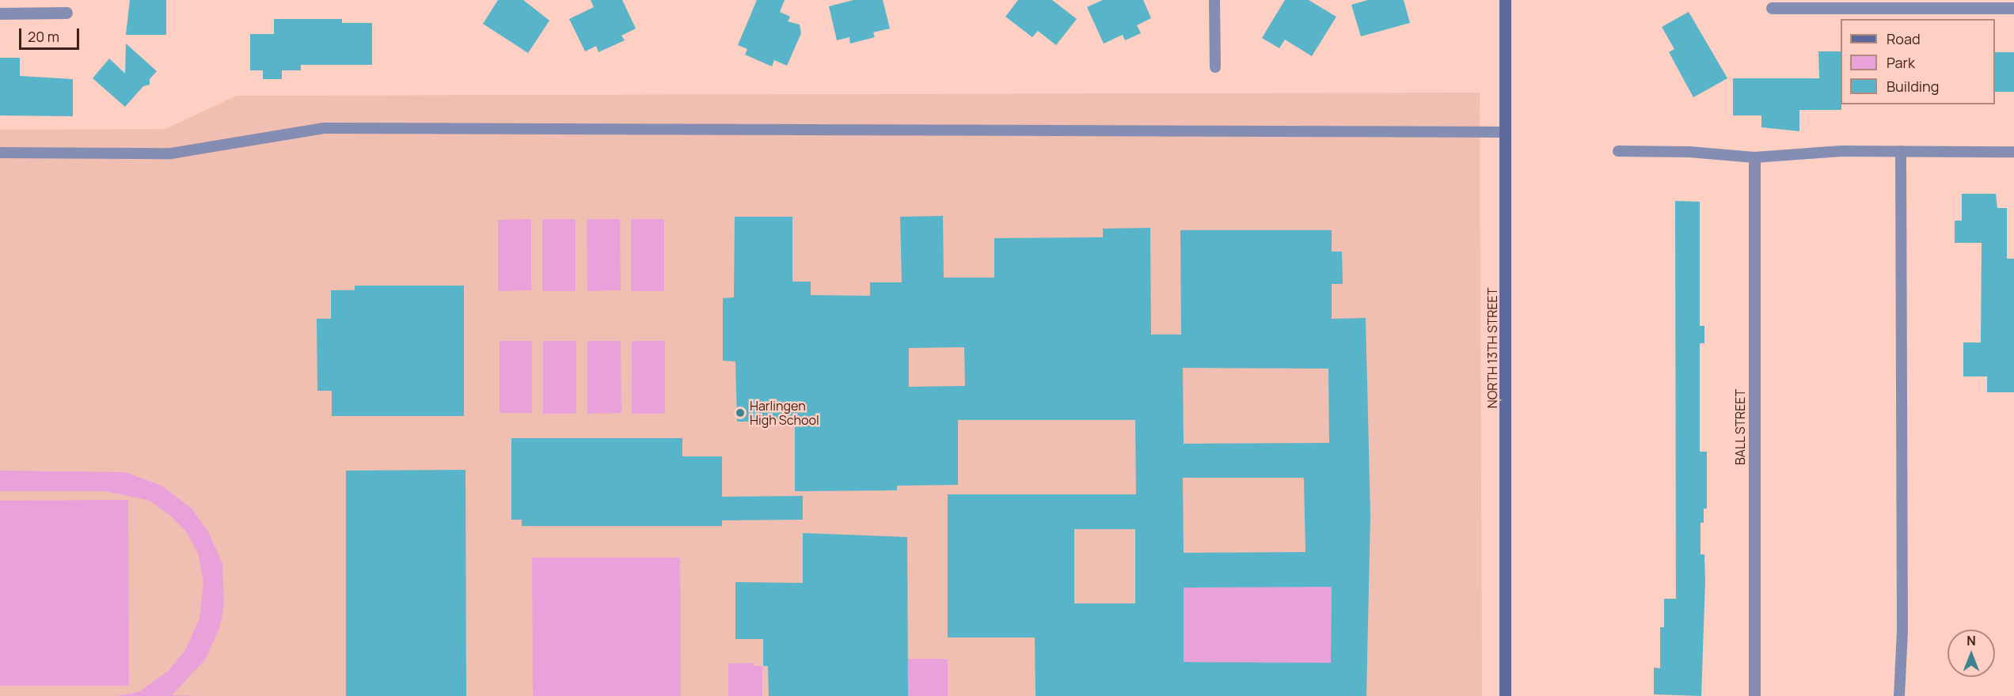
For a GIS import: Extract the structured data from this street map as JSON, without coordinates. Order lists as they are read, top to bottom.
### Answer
{
  "streets": {
    "street": ["NORTH 13TH STREET", "BALL STREET"]
  },
  "places": ["Harlingen High School"],
  "legend": ["Road", "Park", "Building"],
  "scale_bar": "20 m",
  "north": "top"
}
